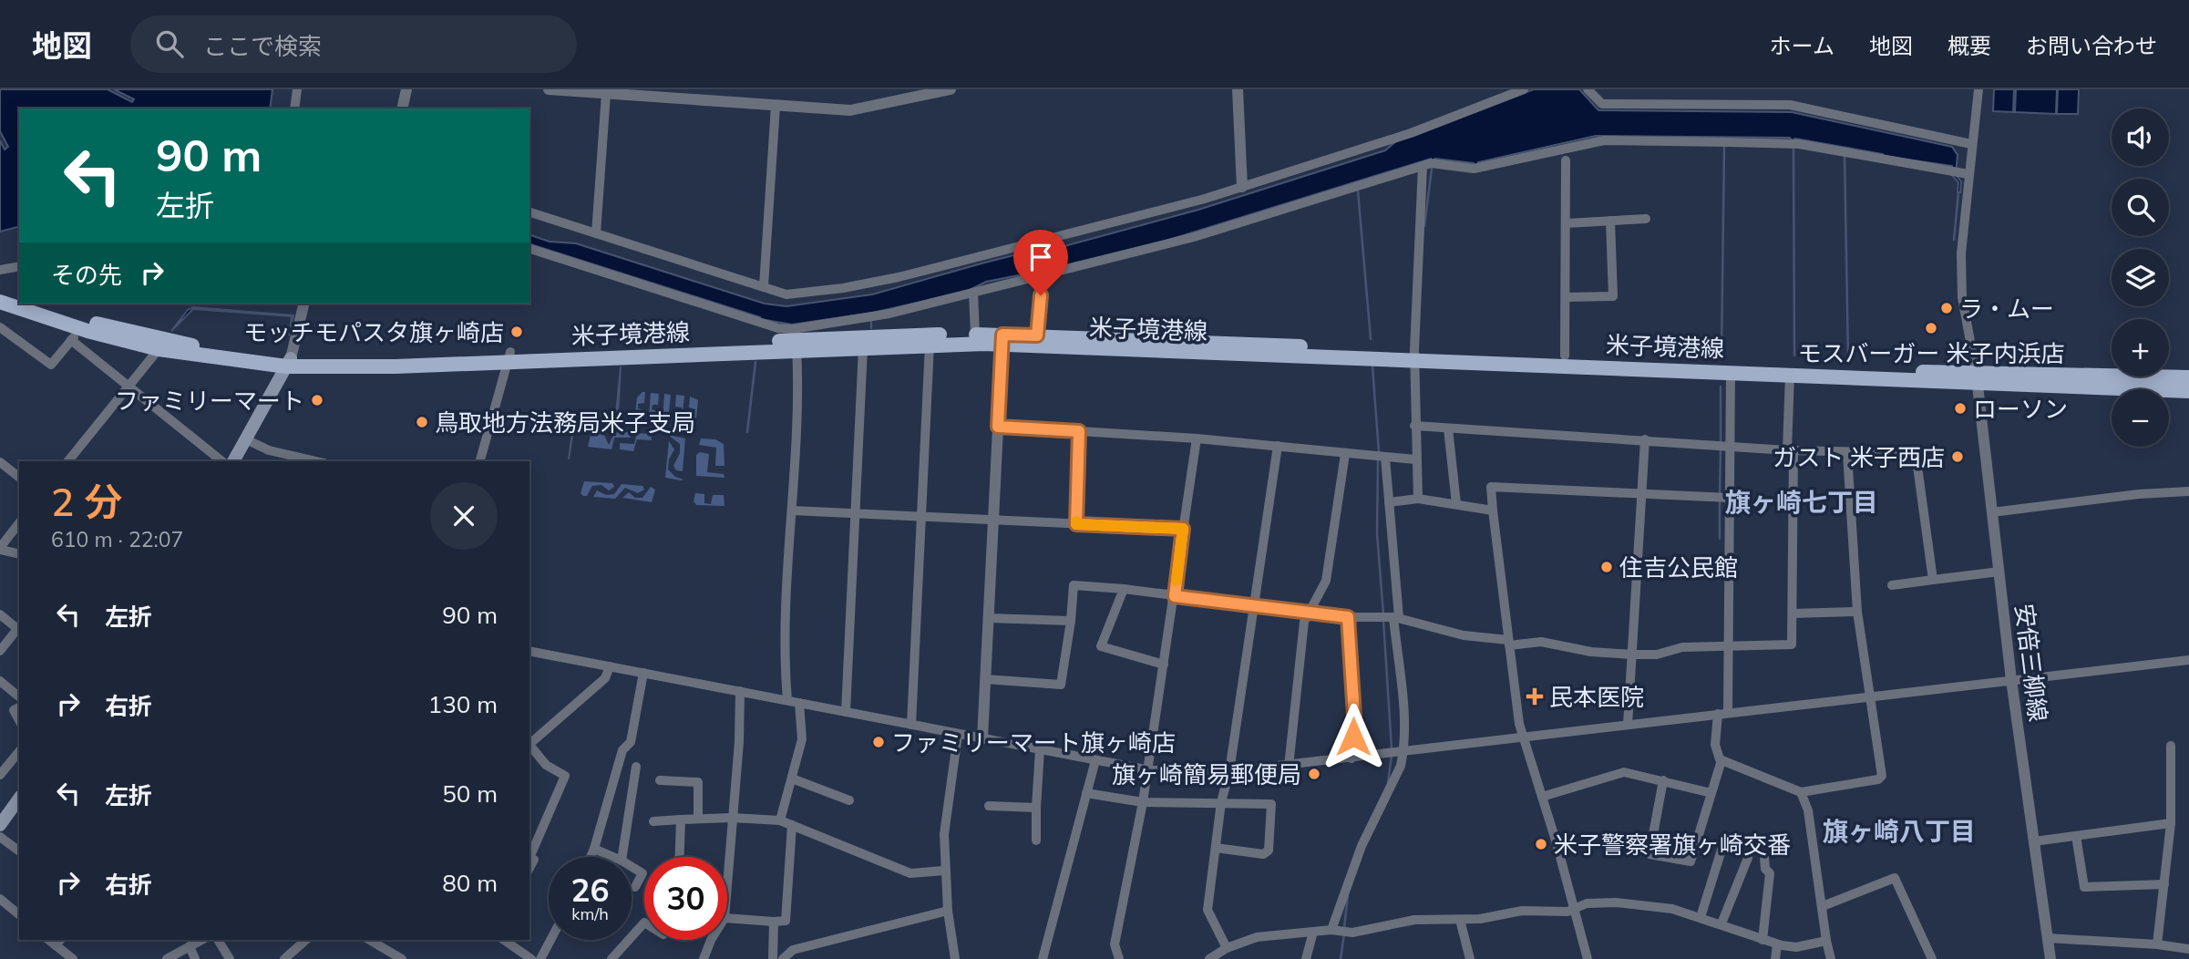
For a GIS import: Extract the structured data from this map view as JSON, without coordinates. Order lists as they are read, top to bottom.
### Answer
{
  "streets": {
    "main road": ["米子境港線"],
    "street": ["安倍三柳線"]
  },
  "crossings": [
    ["米子境港線", "安倍三柳線"]
  ],
  "districts": ["旗ヶ崎七丁目", "旗ヶ崎八丁目"],
  "places": {
    "other": [
      "ラ・ムー",
      "モスバーガー 米子内浜店",
      "モッチモパスタ旗ヶ崎店",
      "ファミリーマート",
      "ローソン",
      "鳥取地方法務局米子支局",
      "ガスト 米子西店",
      "住吉公民館",
      "ファミリーマート旗ヶ崎店",
      "旗ヶ崎簡易郵便局",
      "米子警察署旗ヶ崎交番"
    ],
    "health": ["民本医院"]
  },
  "page": {
    "header": "地図",
    "search": "ここで検索",
    "nav": [
      "ホーム",
      "地図",
      "概要",
      "お問い合わせ"
    ],
    "map_buttons": ["+", "−"],
    "turn": ["90 m", "左折"],
    "then": "その先",
    "heading": ["2 分", "610 m · 22:07"],
    "list": [
      {
        "name": "左折",
        "value": "90 m"
      },
      {
        "name": "右折",
        "value": "130 m"
      },
      {
        "name": "左折",
        "value": "50 m"
      },
      {
        "name": "右折",
        "value": "80 m"
      }
    ],
    "speed": "26 km/h",
    "limit": "30"
  }
}
